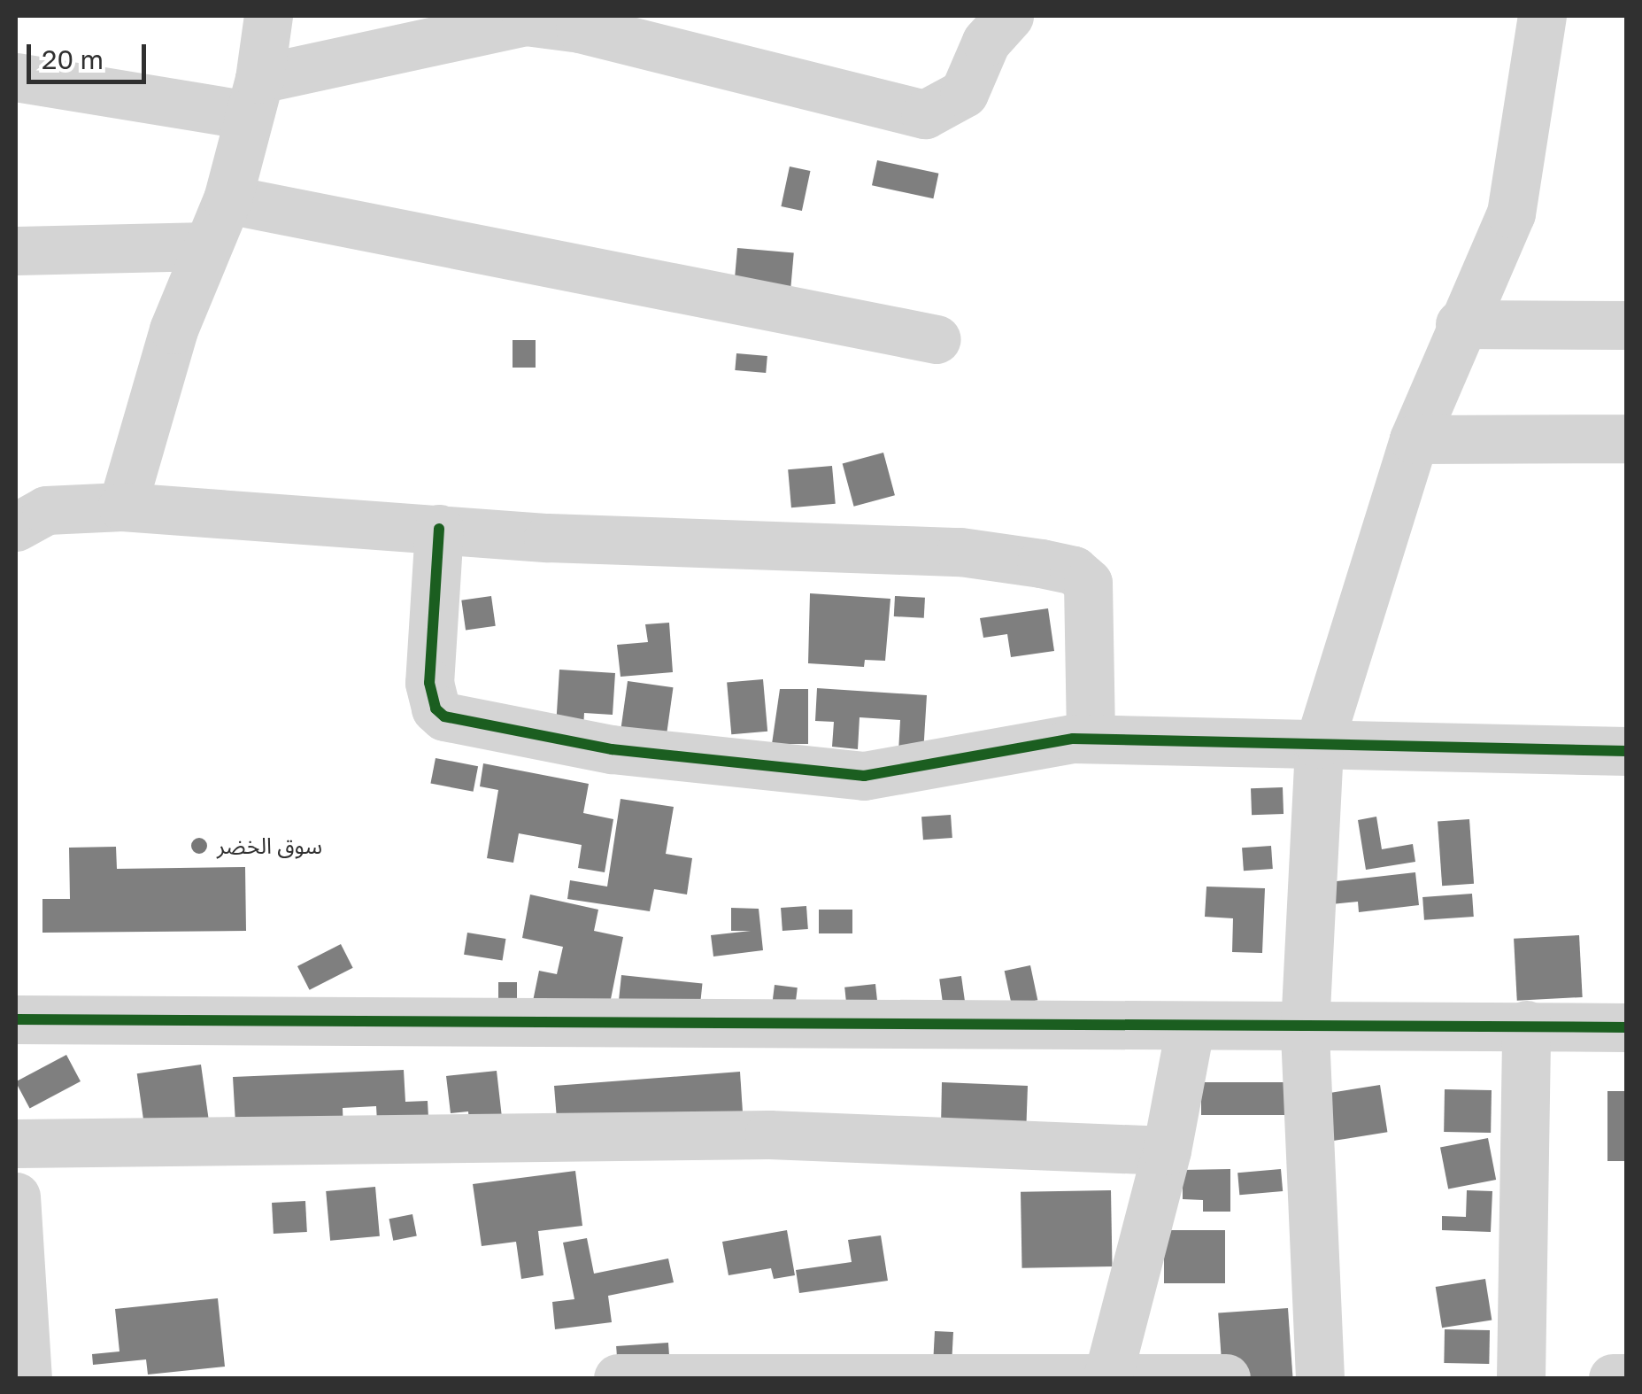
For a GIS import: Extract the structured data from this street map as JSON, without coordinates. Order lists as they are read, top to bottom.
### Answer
{
  "places": ["سوق الخضر"],
  "scale_bar": "20 m"
}
